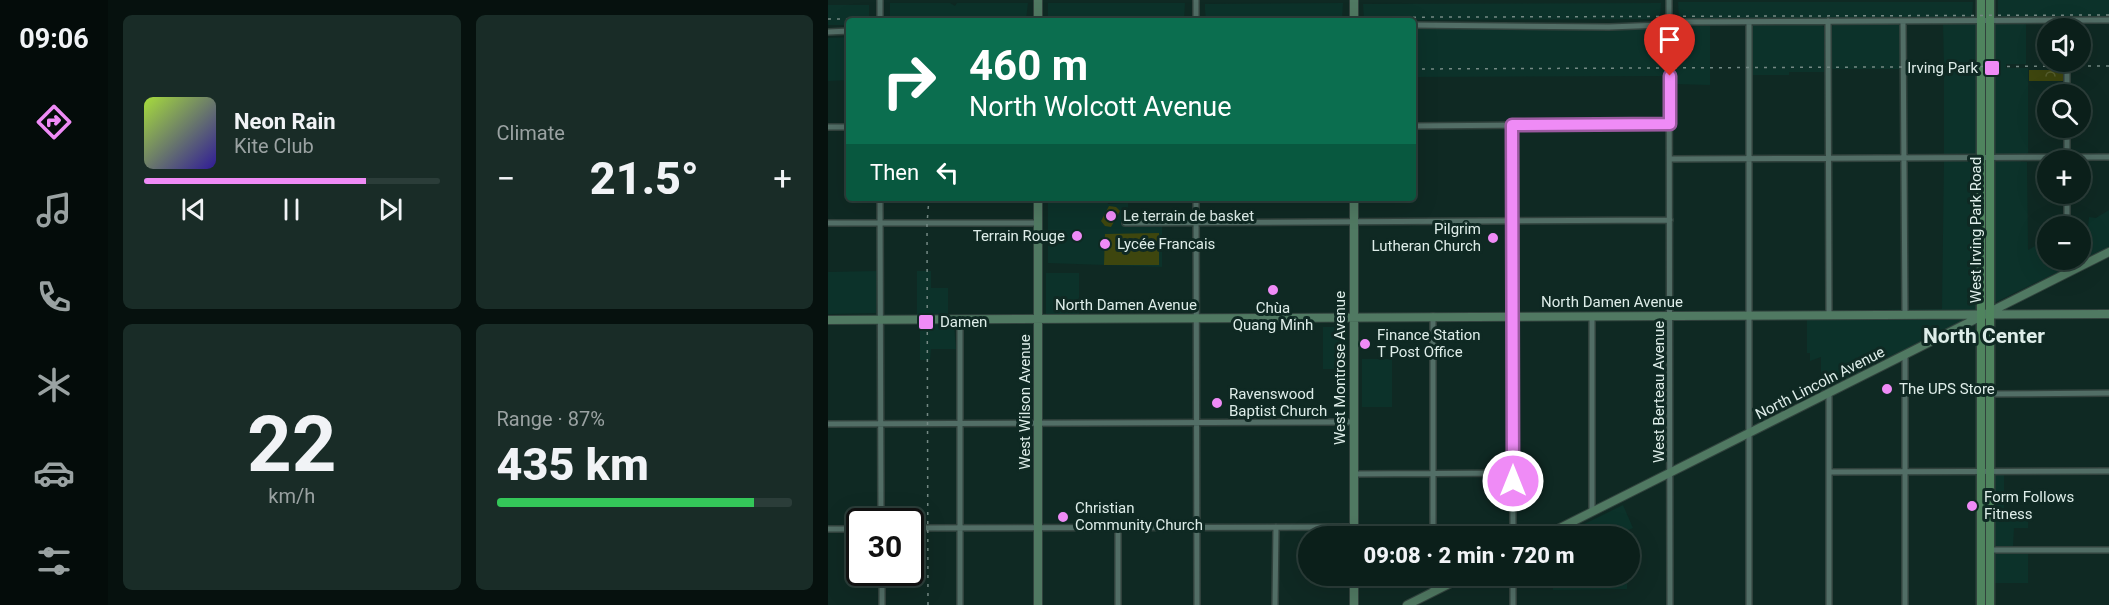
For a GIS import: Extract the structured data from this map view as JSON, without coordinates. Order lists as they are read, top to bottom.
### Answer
{
  "streets": {
    "main road": [
      "West Irving Park Road",
      "North Damen Avenue",
      "West Montrose Avenue",
      "North Lincoln Avenue",
      "West Wilson Avenue"
    ],
    "street": ["West Berteau Avenue"]
  },
  "crossings": [
    ["West Irving Park Road", "North Damen Avenue"],
    ["West Irving Park Road", "North Lincoln Avenue"],
    ["North Damen Avenue", "West Montrose Avenue"],
    ["North Damen Avenue", "North Lincoln Avenue"],
    ["North Damen Avenue", "West Berteau Avenue"],
    ["North Damen Avenue", "West Wilson Avenue"],
    ["North Lincoln Avenue", "West Berteau Avenue"]
  ],
  "districts": ["North Center"],
  "places": {
    "transit": ["Irving Park", "Damen"],
    "other": [
      "Le terrain de basket",
      "Terrain Rouge",
      "Pilgrim Lutheran Church",
      "Lycée Francais",
      "Chùa Quang Minh",
      "Finance Station T Post Office",
      "The UPS Store",
      "Ravenswood Baptist Church",
      "Form Follows Fitness",
      "Christian Community Church"
    ]
  },
  "page": {
    "tabs": "09:06",
    "tile": [
      "Climate",
      ["22", "km/h"],
      ["Range · 87%", "435 km"]
    ],
    "map_buttons": ["+", "−"],
    "turn": ["460 m", "North Wolcott Avenue"],
    "song": ["Neon Rain", "Kite Club"],
    "then": "Then",
    "heat": ["−", "21.5°", "+"],
    "limit": "30",
    "trip": "09:08 · 2 min · 720 m"
  }
}
